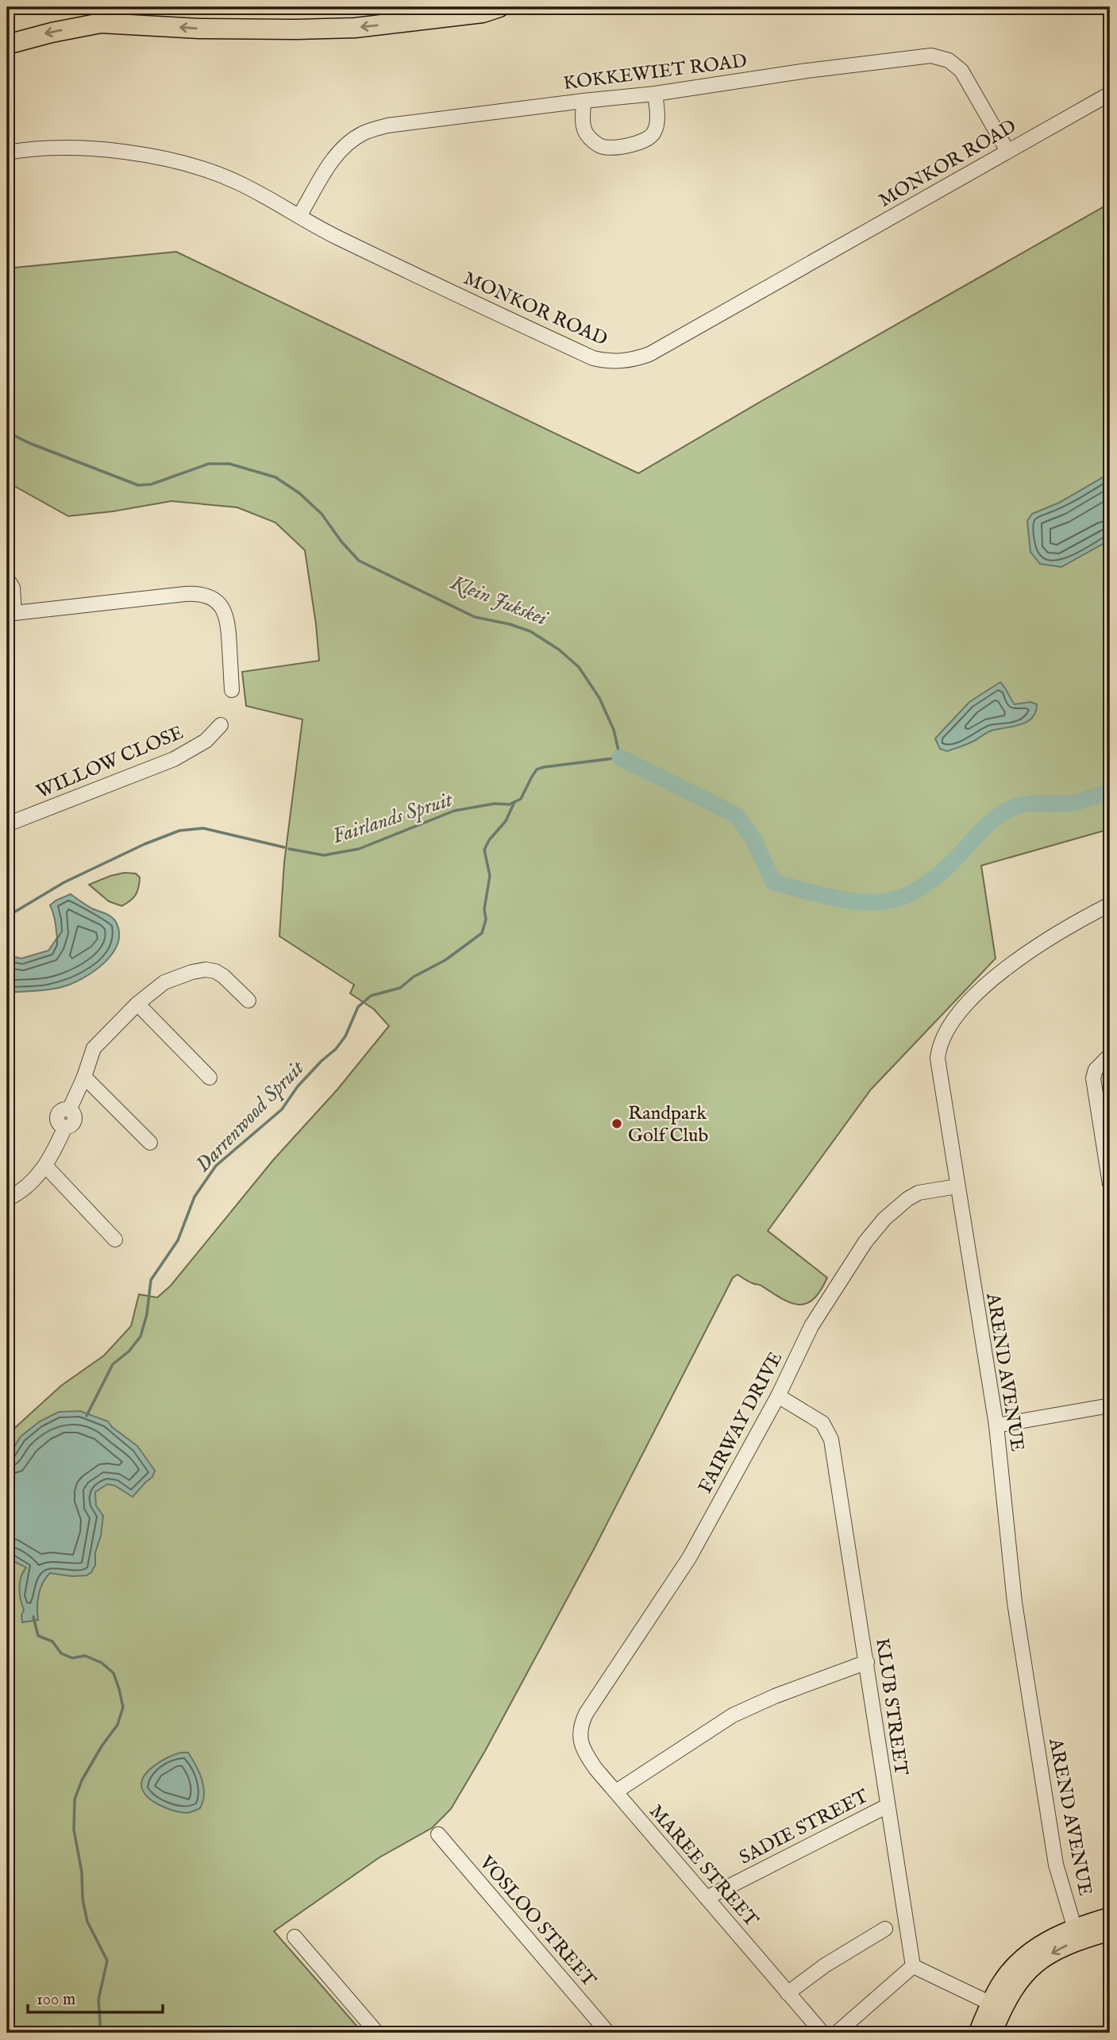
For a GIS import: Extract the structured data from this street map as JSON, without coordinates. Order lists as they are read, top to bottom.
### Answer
{
  "streets": {
    "street": [
      "KOKKEWIET ROAD",
      "MONKOR ROAD",
      "WILLOW CLOSE",
      "AREND AVENUE",
      "FAIRWAY DRIVE",
      "KLUB STREET",
      "SADIE STREET",
      "MAREE STREET",
      "VOSLOO STREET"
    ]
  },
  "crossings": [
    ["KOKKEWIET ROAD", "MONKOR ROAD"],
    ["AREND AVENUE", "FAIRWAY DRIVE"],
    ["FAIRWAY DRIVE", "KLUB STREET"],
    ["FAIRWAY DRIVE", "MAREE STREET"],
    ["KLUB STREET", "SADIE STREET"],
    ["SADIE STREET", "MAREE STREET"]
  ],
  "water": ["Klein Jukskei", "Fairlands Spruit", "Darrenwood Spruit"],
  "places": ["Randpark Golf Club"],
  "scale_bar": "100 m"
}
